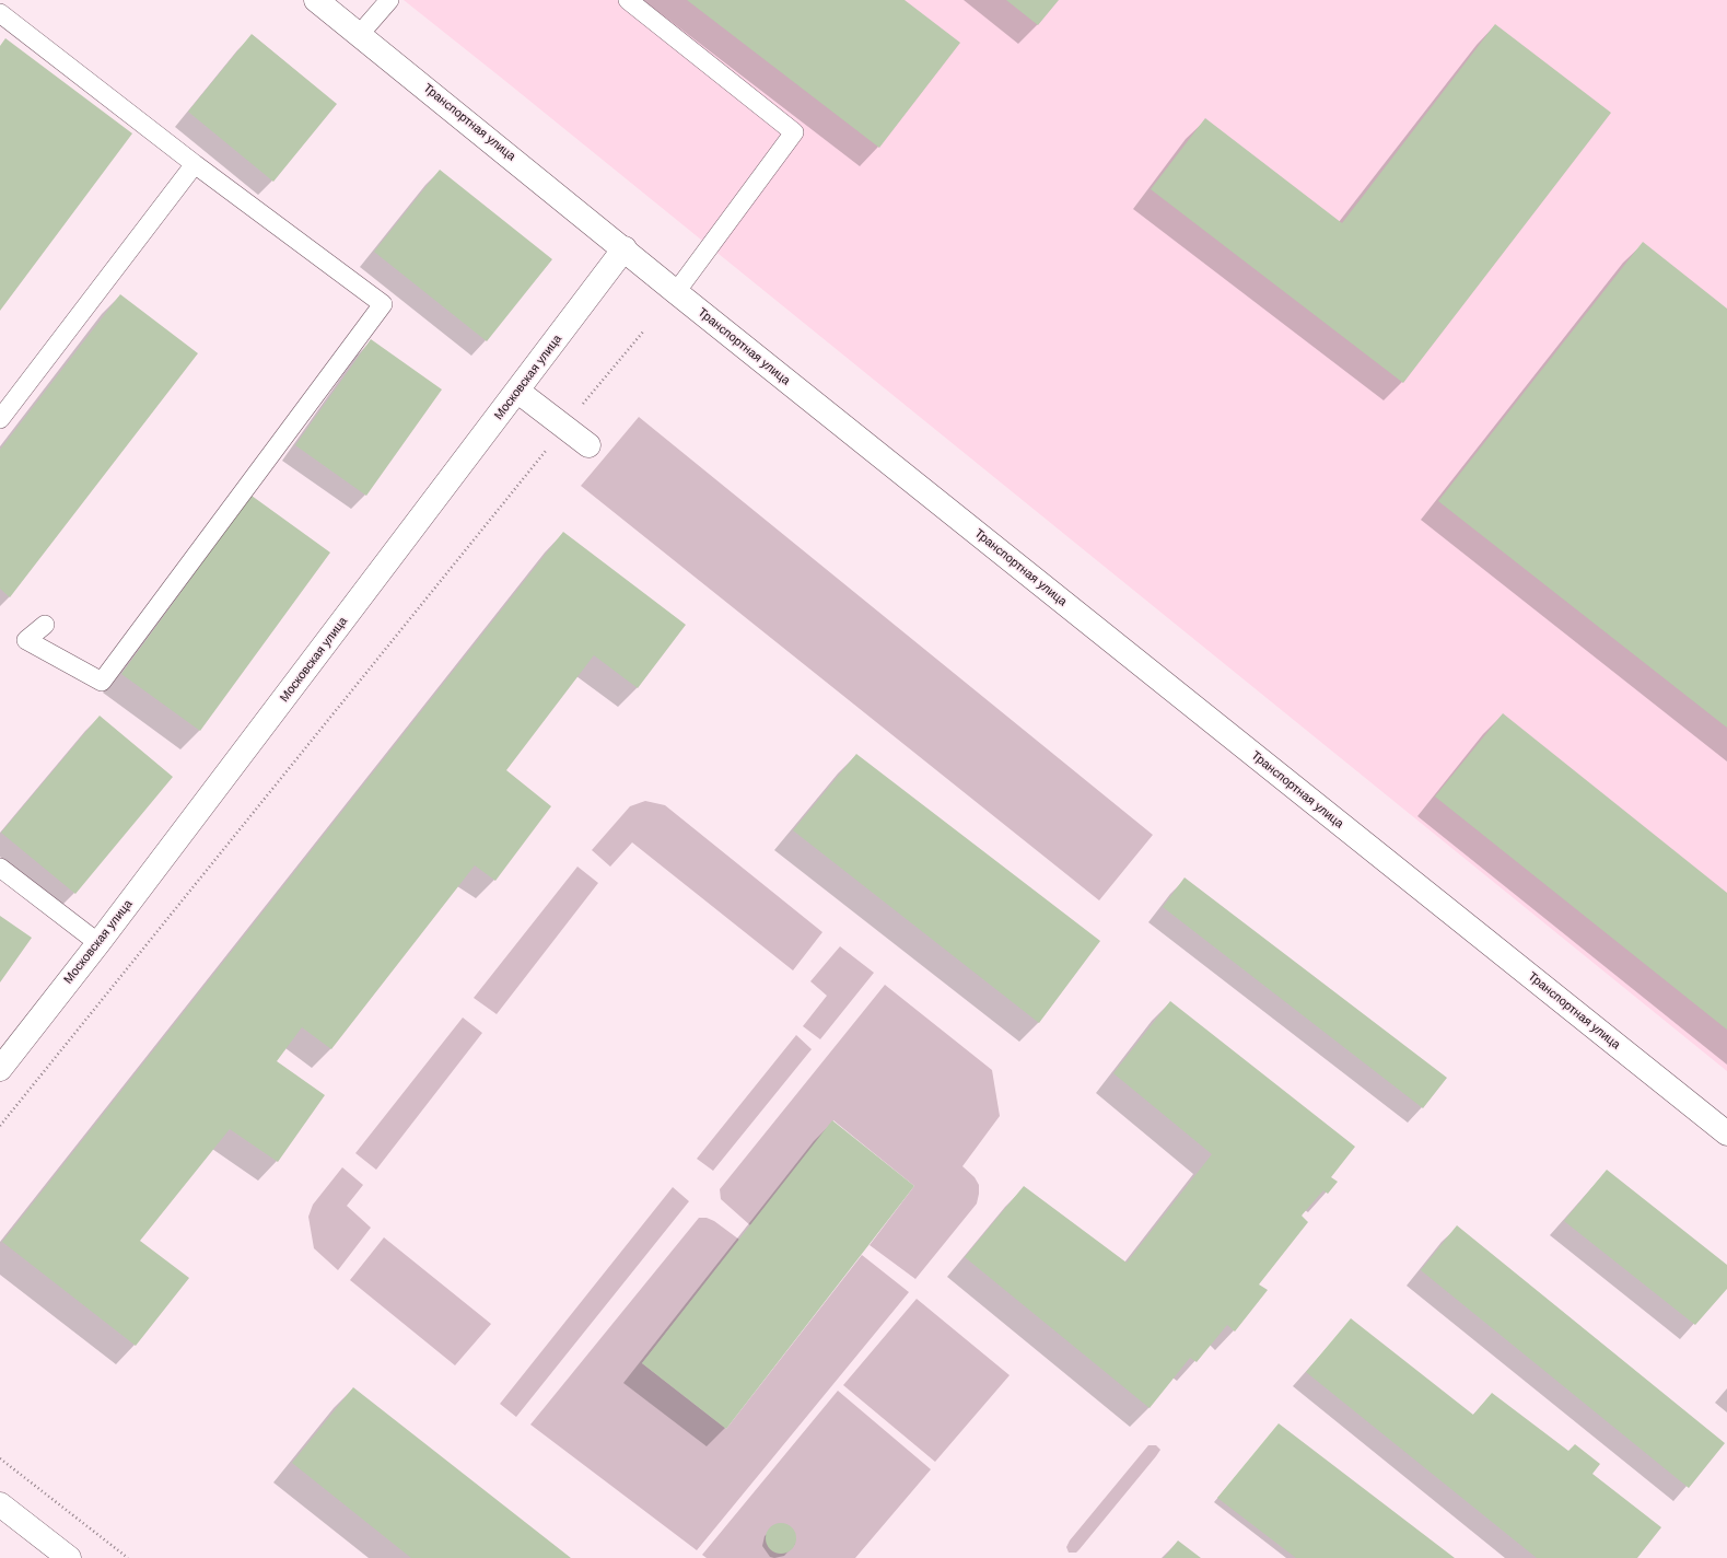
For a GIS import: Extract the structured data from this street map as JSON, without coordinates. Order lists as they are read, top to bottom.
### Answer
{
  "streets": {
    "street": ["Транспортная улица", "Московская улица"]
  },
  "crossings": [
    ["Транспортная улица", "Московская улица"]
  ]
}
